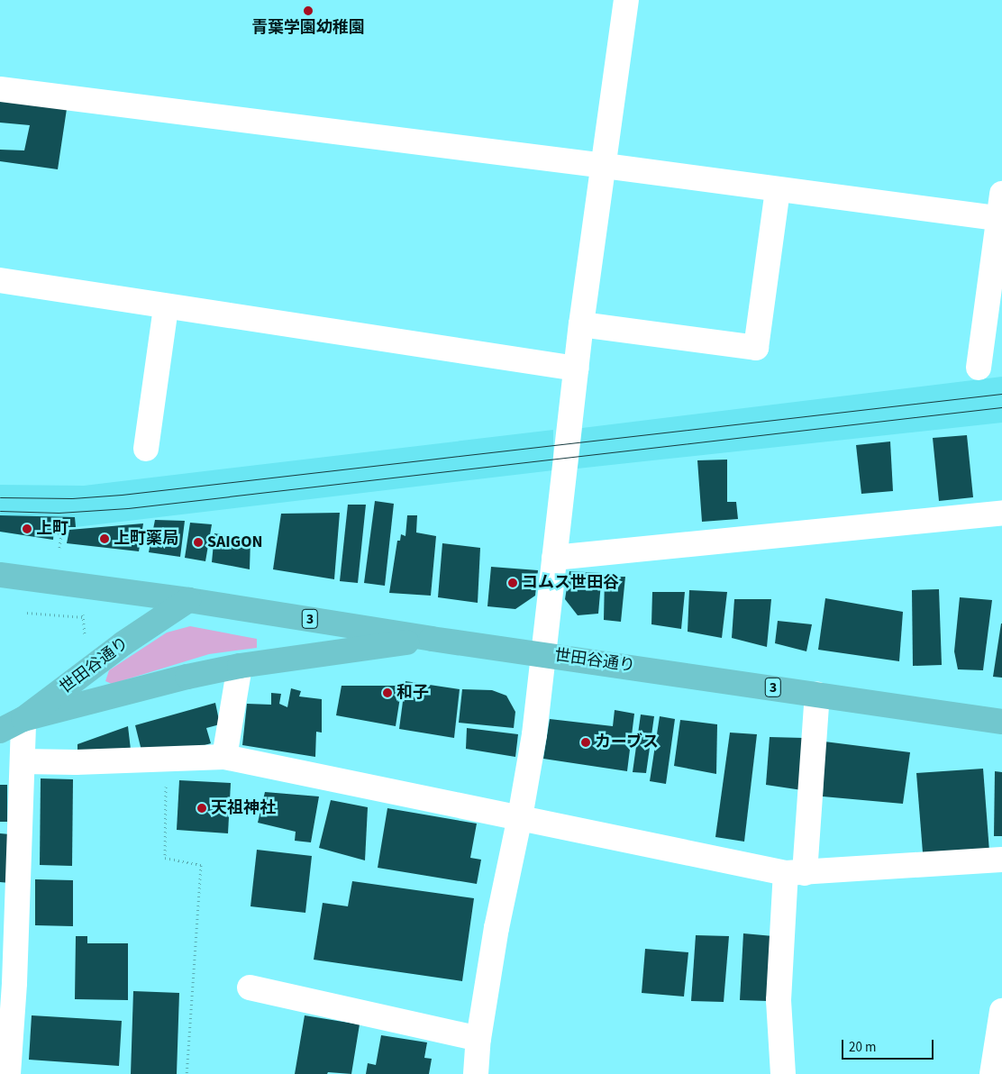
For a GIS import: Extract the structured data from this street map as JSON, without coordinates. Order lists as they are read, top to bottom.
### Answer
{
  "streets": {
    "main road": ["3", "世田谷通り"]
  },
  "places": [
    "青葉学園幼稚園",
    "上町",
    "上町薬局",
    "SAIGON",
    "コムス世田谷",
    "和子",
    "カーブス",
    "天祖神社"
  ],
  "scale_bar": "20 m"
}
